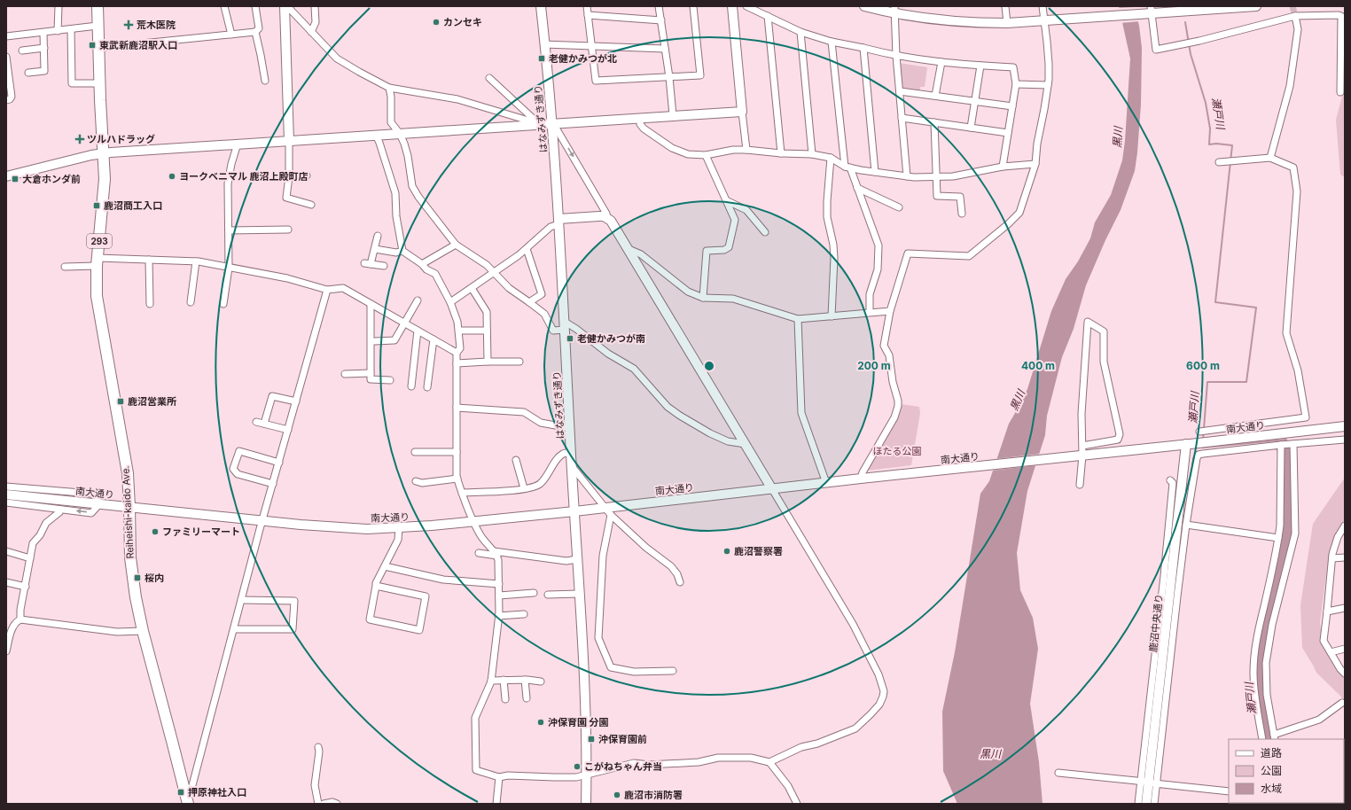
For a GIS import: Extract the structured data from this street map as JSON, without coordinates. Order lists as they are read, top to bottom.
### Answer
{
  "streets": {
    "highway": ["293", "Reiheishi-kaido Ave."],
    "street": ["はなみずき通り", "南大通り", "鹿沼中央通り"]
  },
  "crossings": [
    ["はなみずき通り", "南大通り"],
    ["293", "Reiheishi-kaido Ave."],
    ["南大通り", "Reiheishi-kaido Ave."],
    ["南大通り", "鹿沼中央通り"]
  ],
  "water": ["瀬戸川", "黒川"],
  "parks": ["ほたる公園"],
  "places": {
    "other": [
      "カンセキ",
      "ヨークベニマル 鹿沼上殿町店",
      "ファミリーマート",
      "鹿沼警察署",
      "沖保育園 分園",
      "こがねちゃん弁当",
      "鹿沼市消防署"
    ],
    "health": ["荒木医院", "ツルハドラッグ"],
    "transit": [
      "東武新鹿沼駅入口",
      "老健かみつが北",
      "大倉ホンダ前",
      "鹿沼商工入口",
      "老健かみつが南",
      "鹿沼営業所",
      "桜内",
      "沖保育園前",
      "押原神社入口"
    ]
  },
  "legend": ["道路", "公園", "水域"],
  "rings": ["200 m", "400 m", "600 m"]
}
